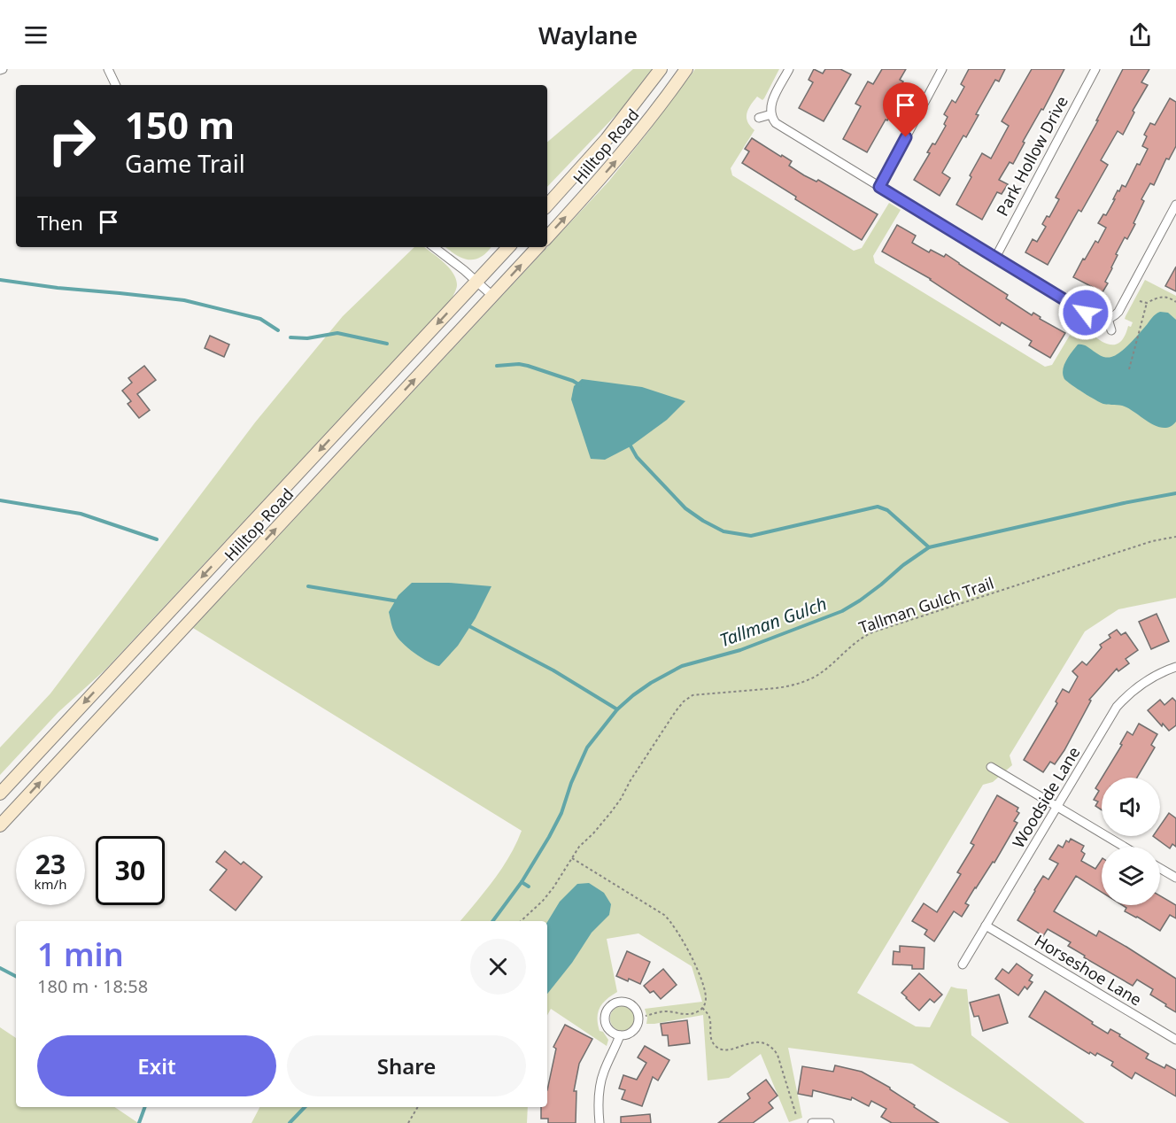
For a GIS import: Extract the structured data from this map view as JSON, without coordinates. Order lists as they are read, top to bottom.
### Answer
{
  "streets": {
    "main road": ["Hilltop Road"],
    "street": ["Park Hollow Drive", "Woodside Lane", "Horseshoe Lane"],
    "path": ["Tallman Gulch Trail"]
  },
  "crossings": [
    ["Woodside Lane", "Horseshoe Lane"]
  ],
  "water": ["Tallman Gulch"],
  "page": {
    "header": "Waylane",
    "turn": ["150 m", "Game Trail"],
    "then": "Then",
    "speed": "23 km/h",
    "limit": "30",
    "heading": ["1 min", "180 m · 18:58"],
    "buttons": ["Exit", "Share"]
  }
}
